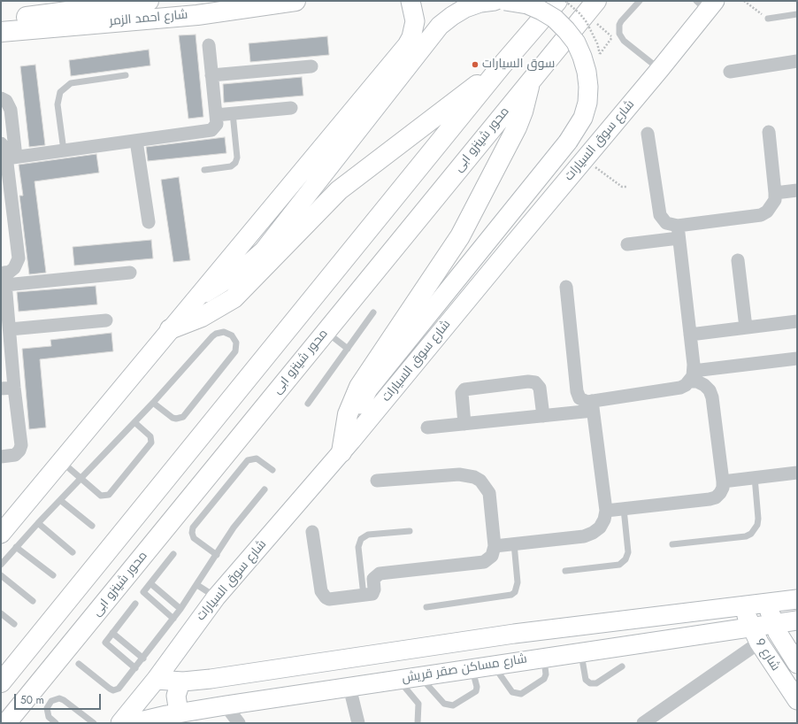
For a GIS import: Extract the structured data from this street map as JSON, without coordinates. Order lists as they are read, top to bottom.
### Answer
{
  "streets": {
    "main road": ["شارع احمد الزمر", "محور شينزو ابى"],
    "street": ["شارع سوق السيارات", "شارع 9", "شارع مساكن صقر قريش"]
  },
  "crossings": [
    ["شارع 9", "شارع مساكن صقر قريش"]
  ],
  "places": ["سوق السيارات"],
  "scale_bar": "50 m"
}
